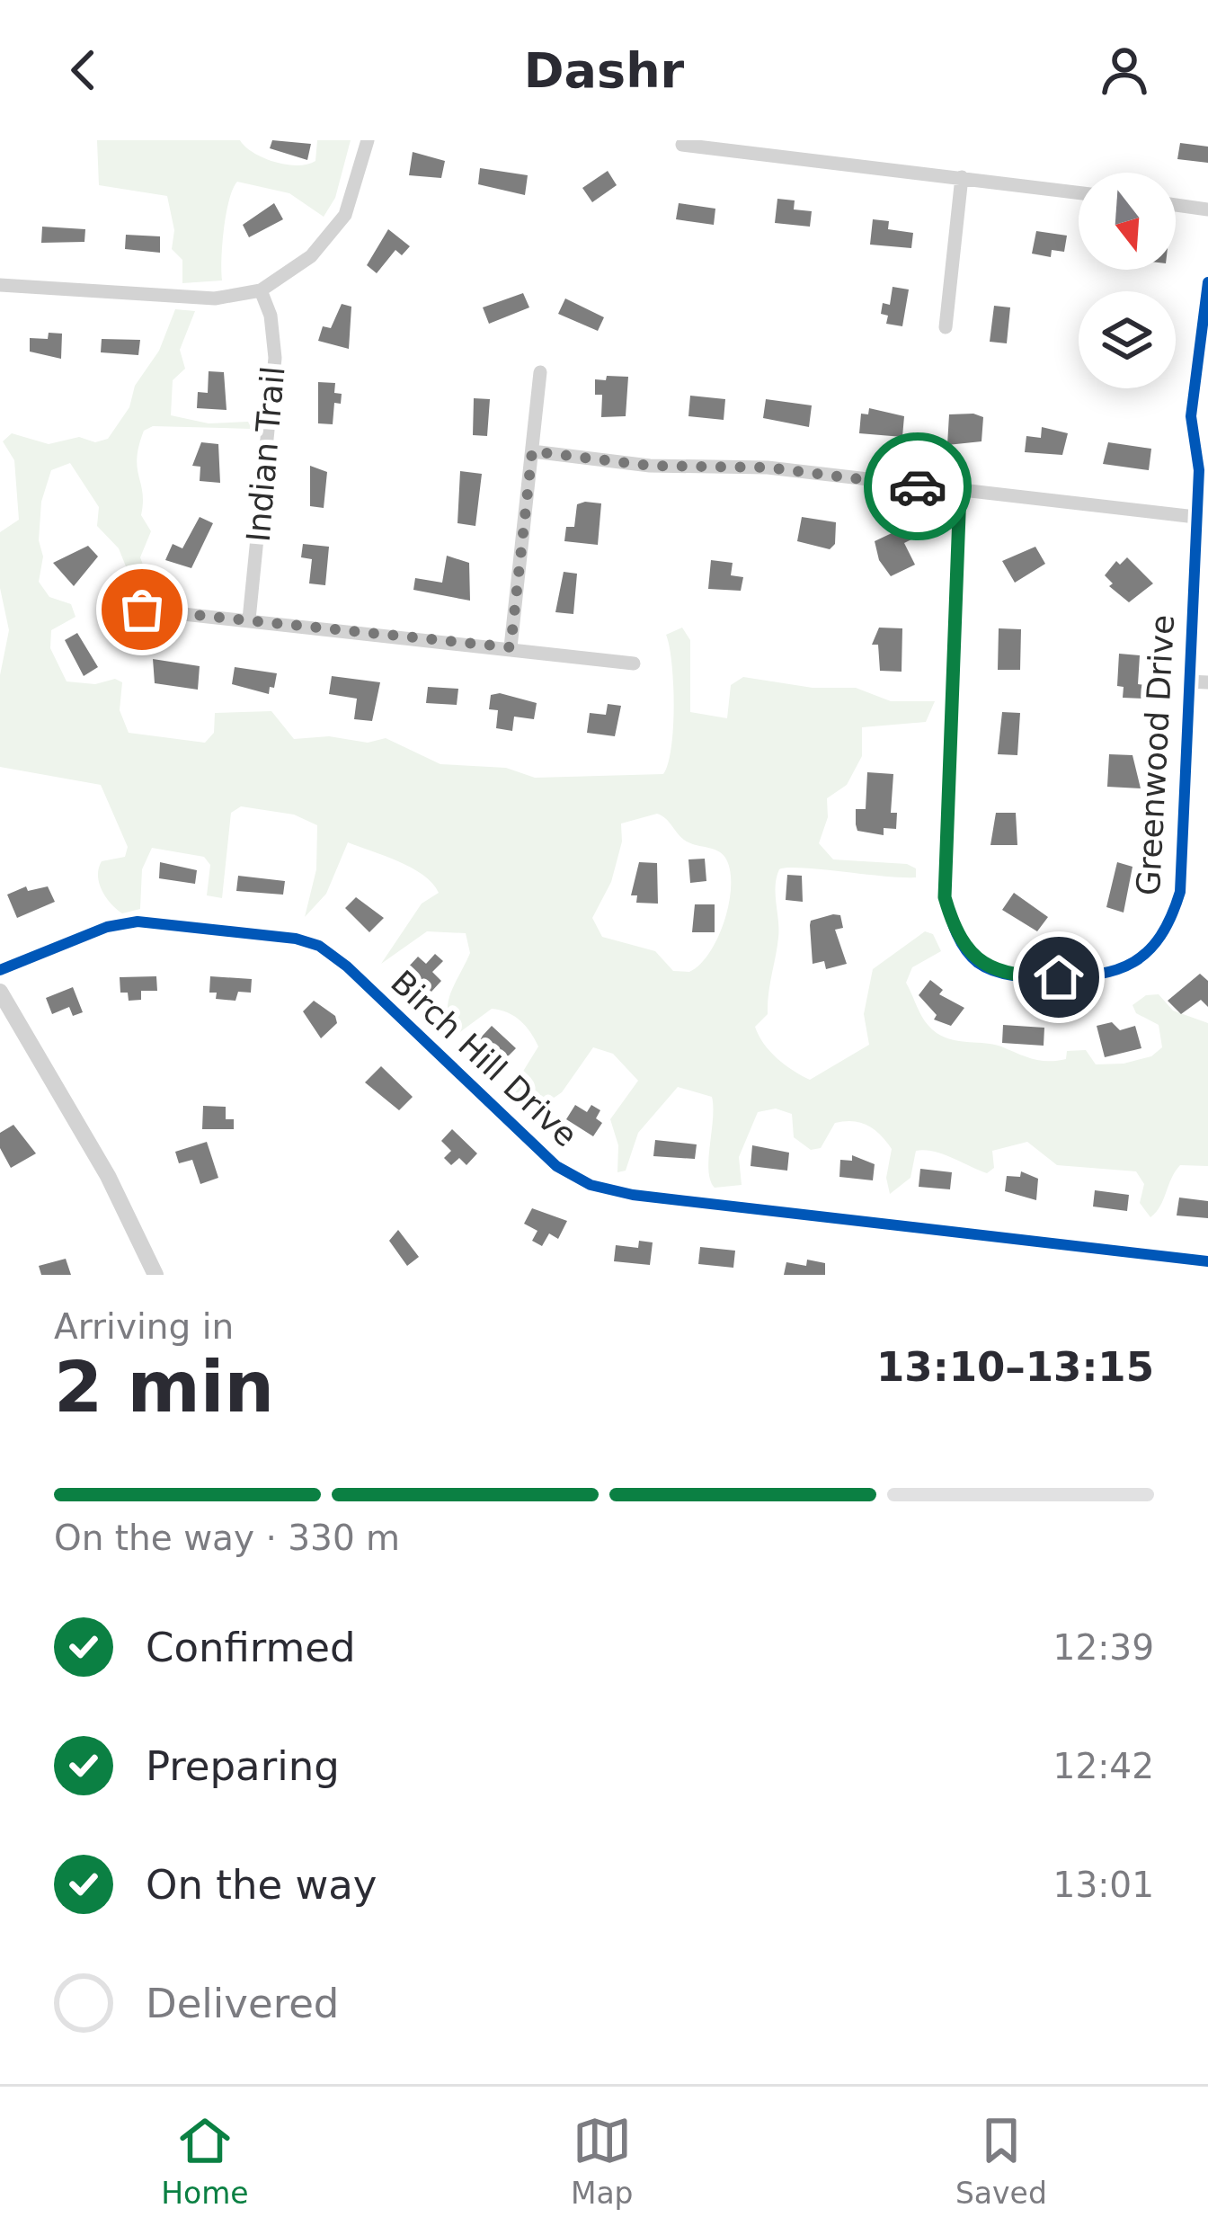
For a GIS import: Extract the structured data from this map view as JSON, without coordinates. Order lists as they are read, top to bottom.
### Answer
{
  "streets": {
    "street": ["Indian Trail", "Greenwood Drive", "Birch Hill Drive"]
  },
  "north": "bottom",
  "page": {
    "header": "Dashr",
    "heading": ["2 min", "Arriving in", "13:10–13:15"],
    "bar": "On the way · 330 m",
    "list": [
      ["Confirmed", "12:39"],
      ["Preparing", "12:42"],
      ["On the way", "13:01"],
      "Delivered"
    ],
    "tabs": ["Home", "Map", "Saved"]
  }
}
